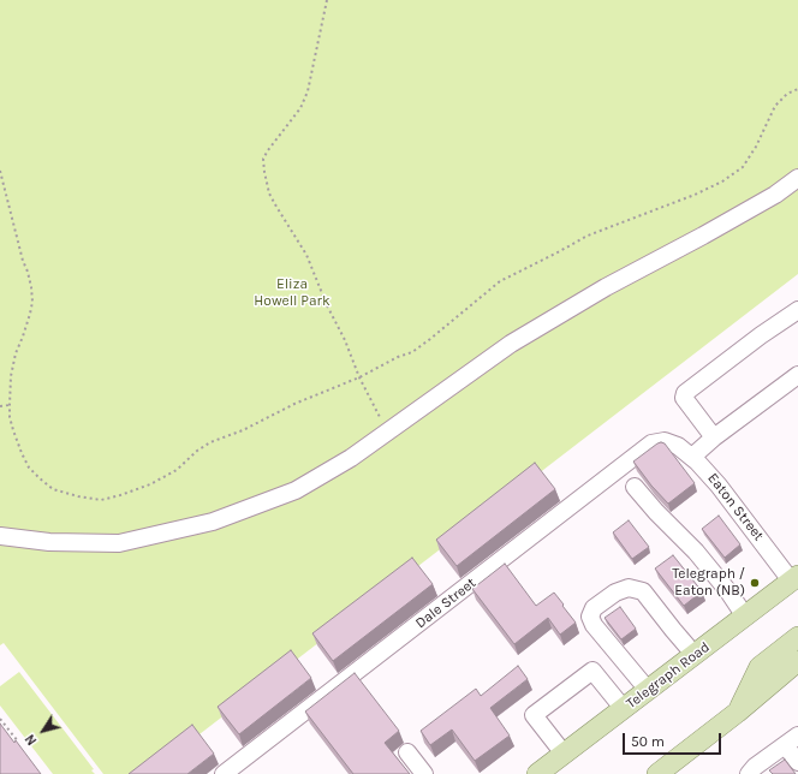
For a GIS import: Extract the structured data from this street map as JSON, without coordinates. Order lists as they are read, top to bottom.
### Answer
{
  "streets": {
    "main road": ["Telegraph Road"],
    "street": ["Eaton Street", "Dale Street"]
  },
  "crossings": [
    ["Eaton Street", "Dale Street"],
    ["Eaton Street", "Telegraph Road"]
  ],
  "parks": ["Eliza Howell Park"],
  "places": ["Telegraph / Eaton (NB)"],
  "scale_bar": "50 m",
  "north": "bottom left"
}
